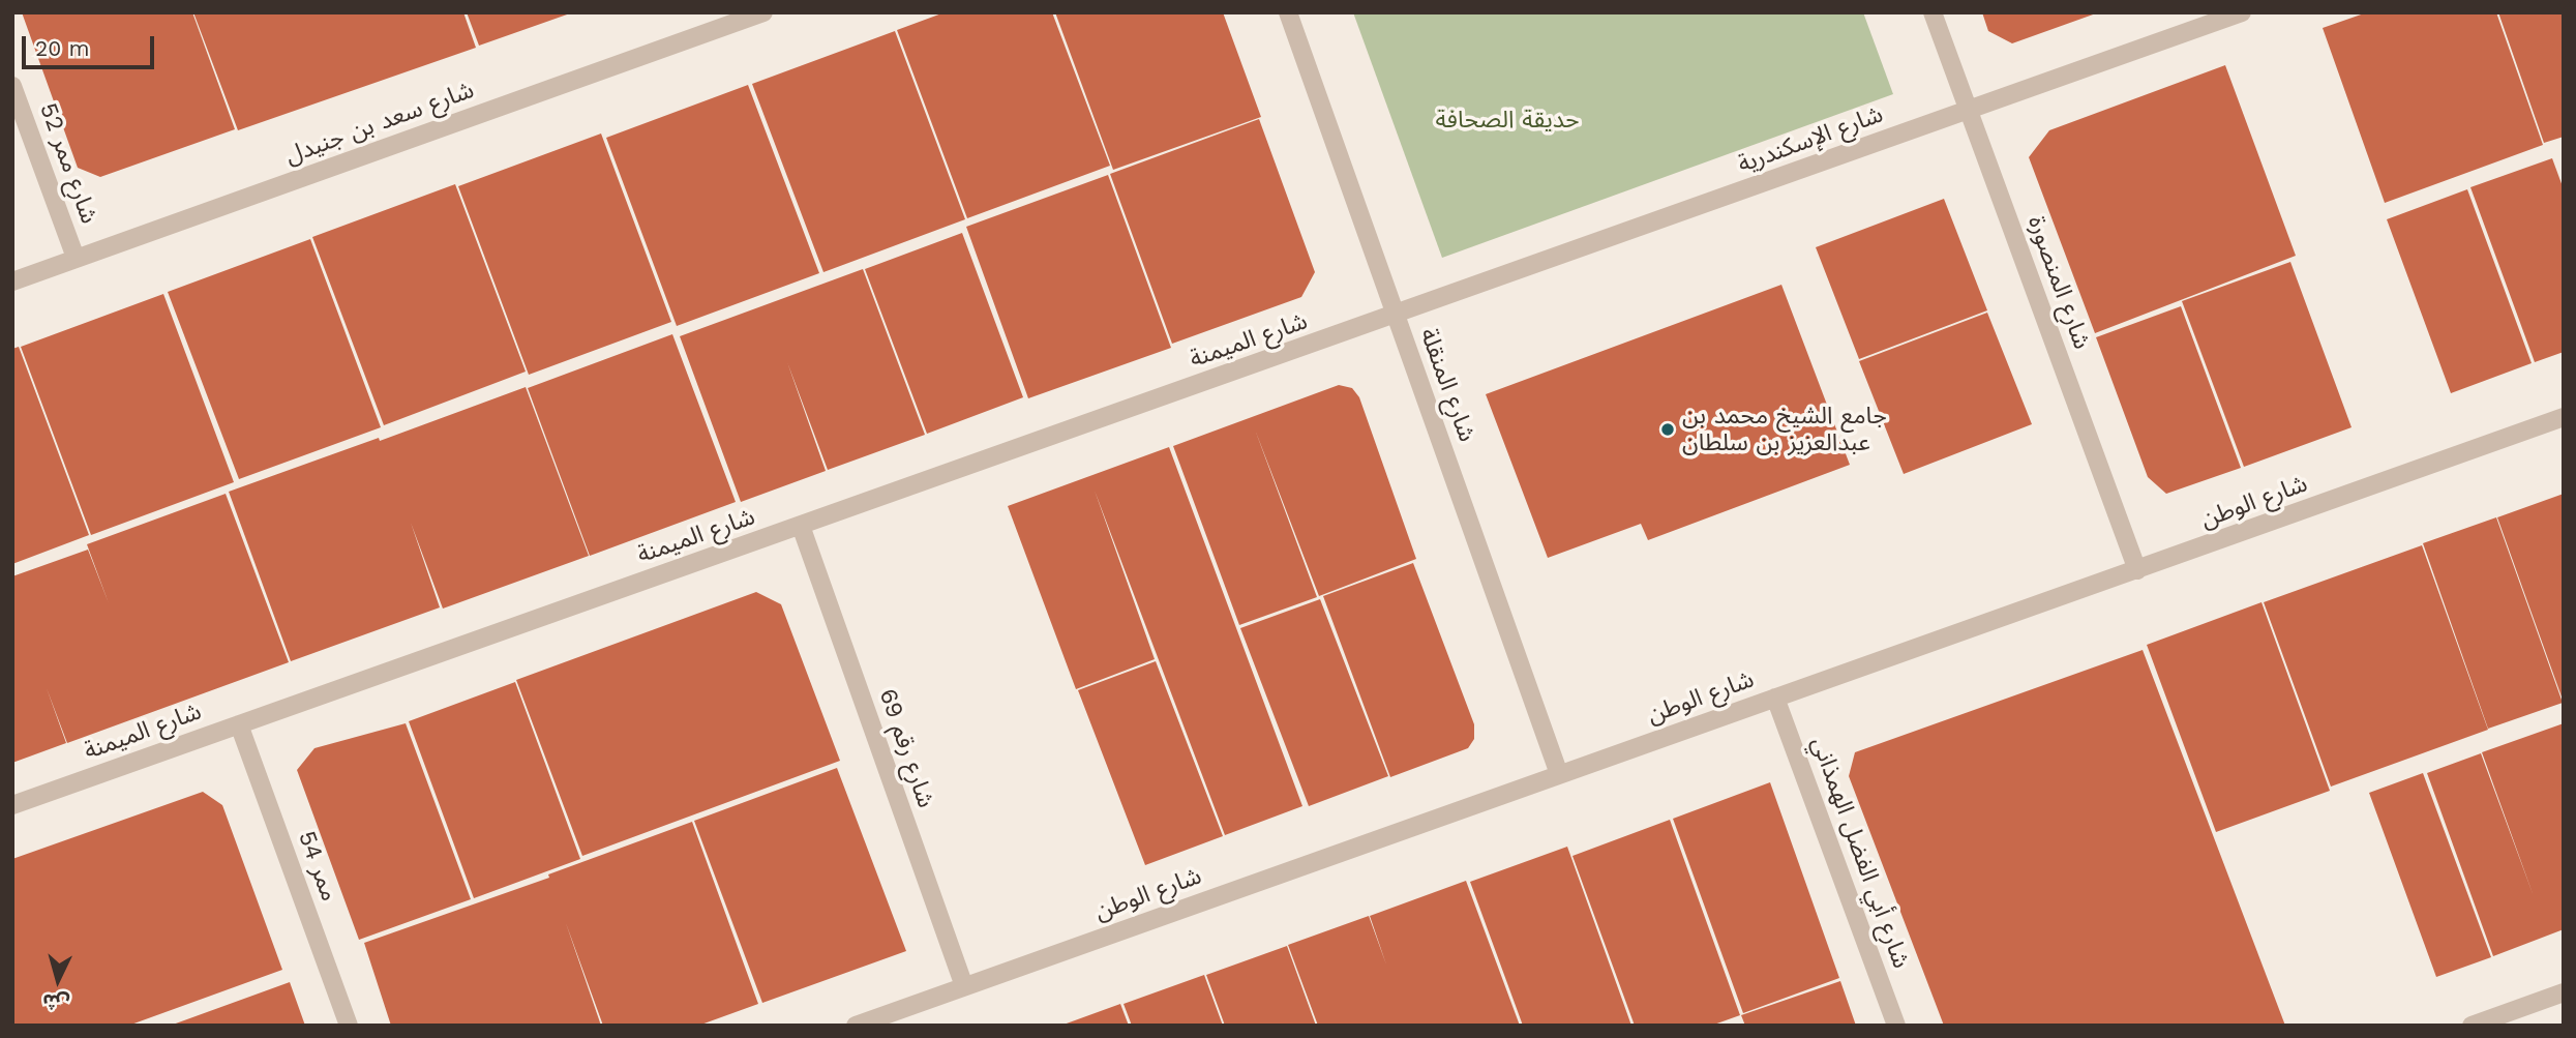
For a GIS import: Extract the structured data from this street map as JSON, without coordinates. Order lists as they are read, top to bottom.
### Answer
{
  "streets": {
    "street": [
      "شارع سعد بن جنيدل",
      "شارع الإسكندرية",
      "شارع ممر 52",
      "شارع المنصورة",
      "شارع الميمنة",
      "شارع المنقلة",
      "شارع الوطن",
      "شارع رقم 69",
      "شارع أبي الفضل الهمذاني",
      "ممر 54"
    ]
  },
  "crossings": [
    ["شارع سعد بن جنيدل", "شارع ممر 52"],
    ["شارع الإسكندرية", "شارع المنصورة"],
    ["شارع الإسكندرية", "شارع الميمنة"],
    ["شارع الإسكندرية", "شارع المنقلة"],
    ["شارع المنصورة", "شارع الوطن"],
    ["شارع الميمنة", "شارع المنقلة"],
    ["شارع الميمنة", "شارع رقم 69"],
    ["شارع الميمنة", "ممر 54"],
    ["شارع المنقلة", "شارع الوطن"],
    ["شارع الوطن", "شارع رقم 69"],
    ["شارع الوطن", "شارع أبي الفضل الهمذاني"]
  ],
  "parks": ["حديقة الصحافة"],
  "places": ["جامع الشيخ محمد بن عبدالعزيز بن سلطان"],
  "scale_bar": "20 m",
  "north": "bottom"
}
